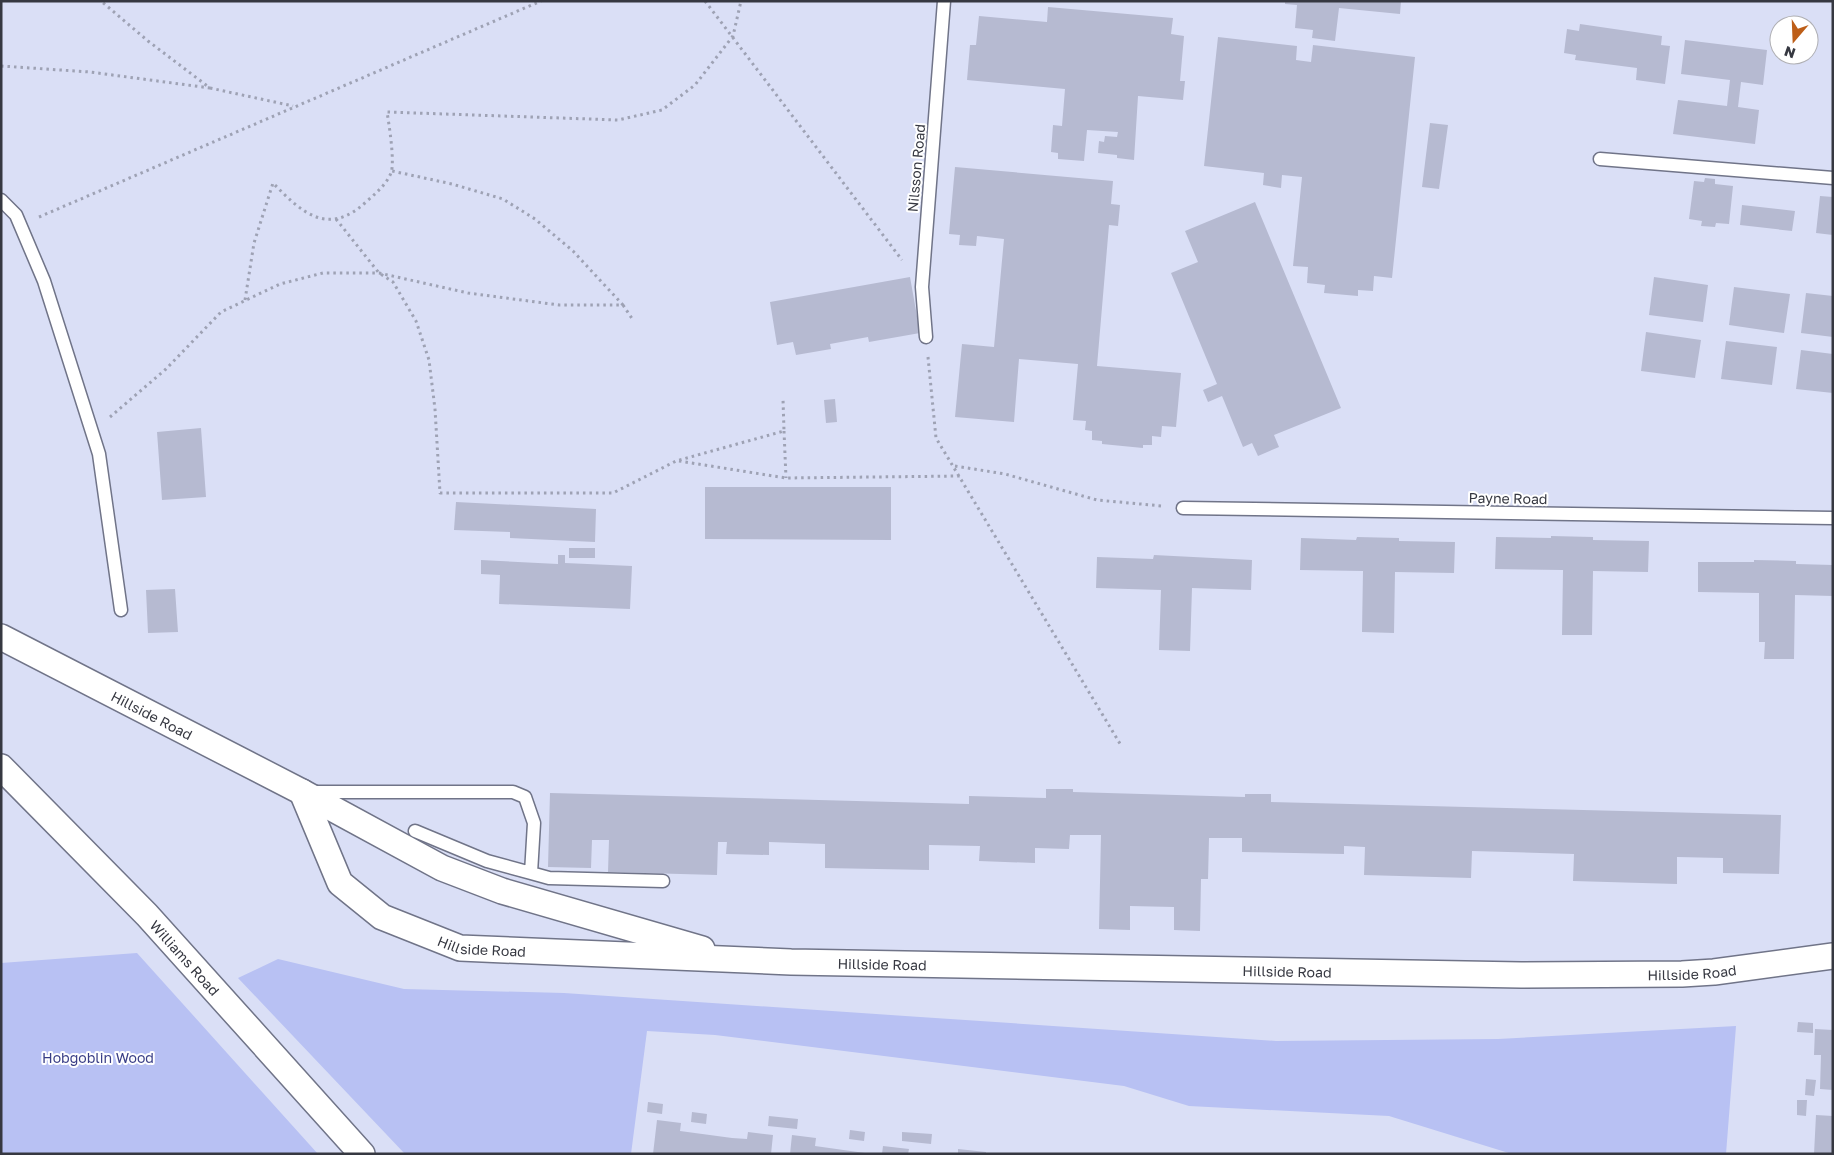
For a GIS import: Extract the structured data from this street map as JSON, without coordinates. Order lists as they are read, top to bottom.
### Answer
{
  "streets": {
    "street": ["Hillside Road", "Williams Road"],
    "lane": ["Nilsson Road", "Payne Road"]
  },
  "parks": ["Hobgoblin Wood"],
  "north": "bottom"
}
